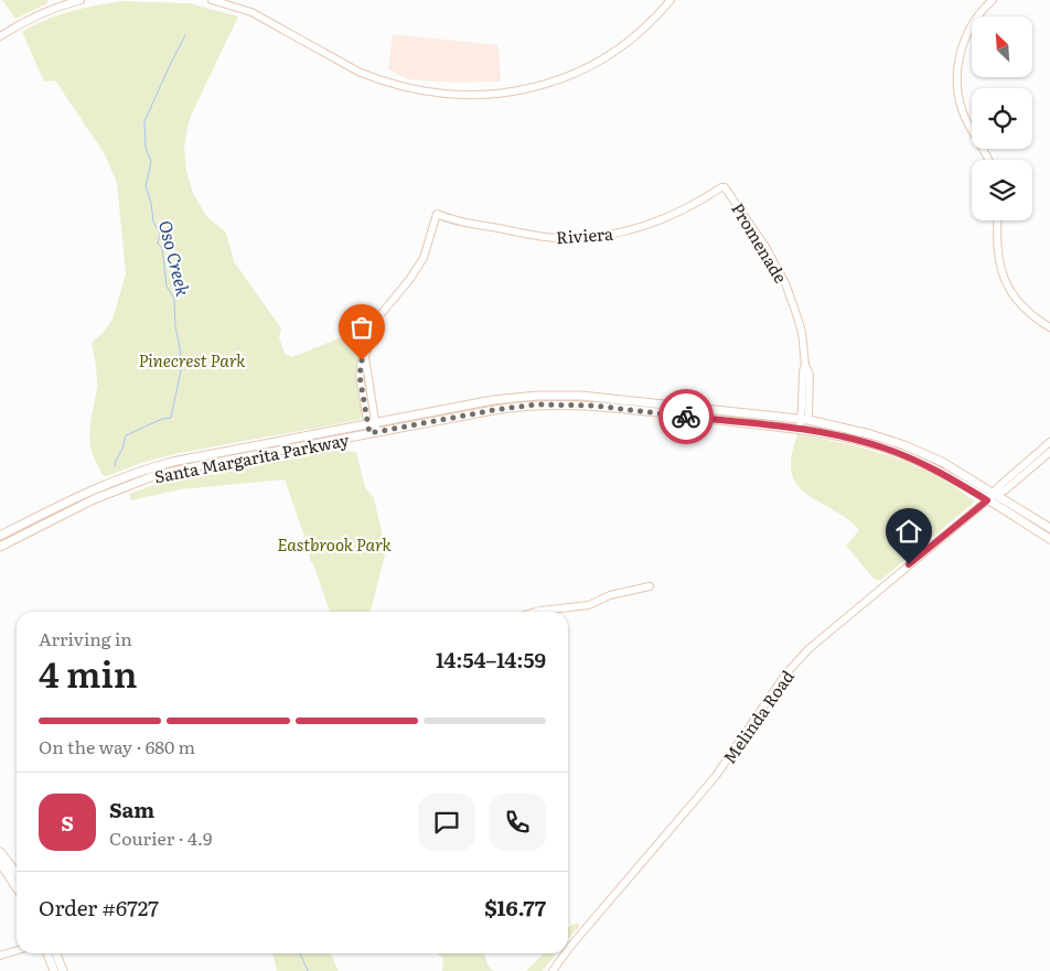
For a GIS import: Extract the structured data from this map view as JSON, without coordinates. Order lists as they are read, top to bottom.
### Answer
{
  "streets": {
    "main road": [
      "Riviera",
      "Promenade",
      "Santa Margarita Parkway",
      "Melinda Road"
    ]
  },
  "crossings": [
    ["Riviera", "Promenade"],
    ["Riviera", "Santa Margarita Parkway"],
    ["Promenade", "Santa Margarita Parkway"],
    ["Santa Margarita Parkway", "Melinda Road"]
  ],
  "water": ["Oso Creek"],
  "parks": ["Pinecrest Park", "Eastbrook Park"],
  "north": "top left",
  "page": {
    "heading": ["4 min", "Arriving in", "14:54–14:59"],
    "panel": [
      "Sam",
      "Courier · 4.9",
      "Order #6727",
      "$16.77"
    ],
    "bar": "On the way · 680 m",
    "round": "S"
  }
}
